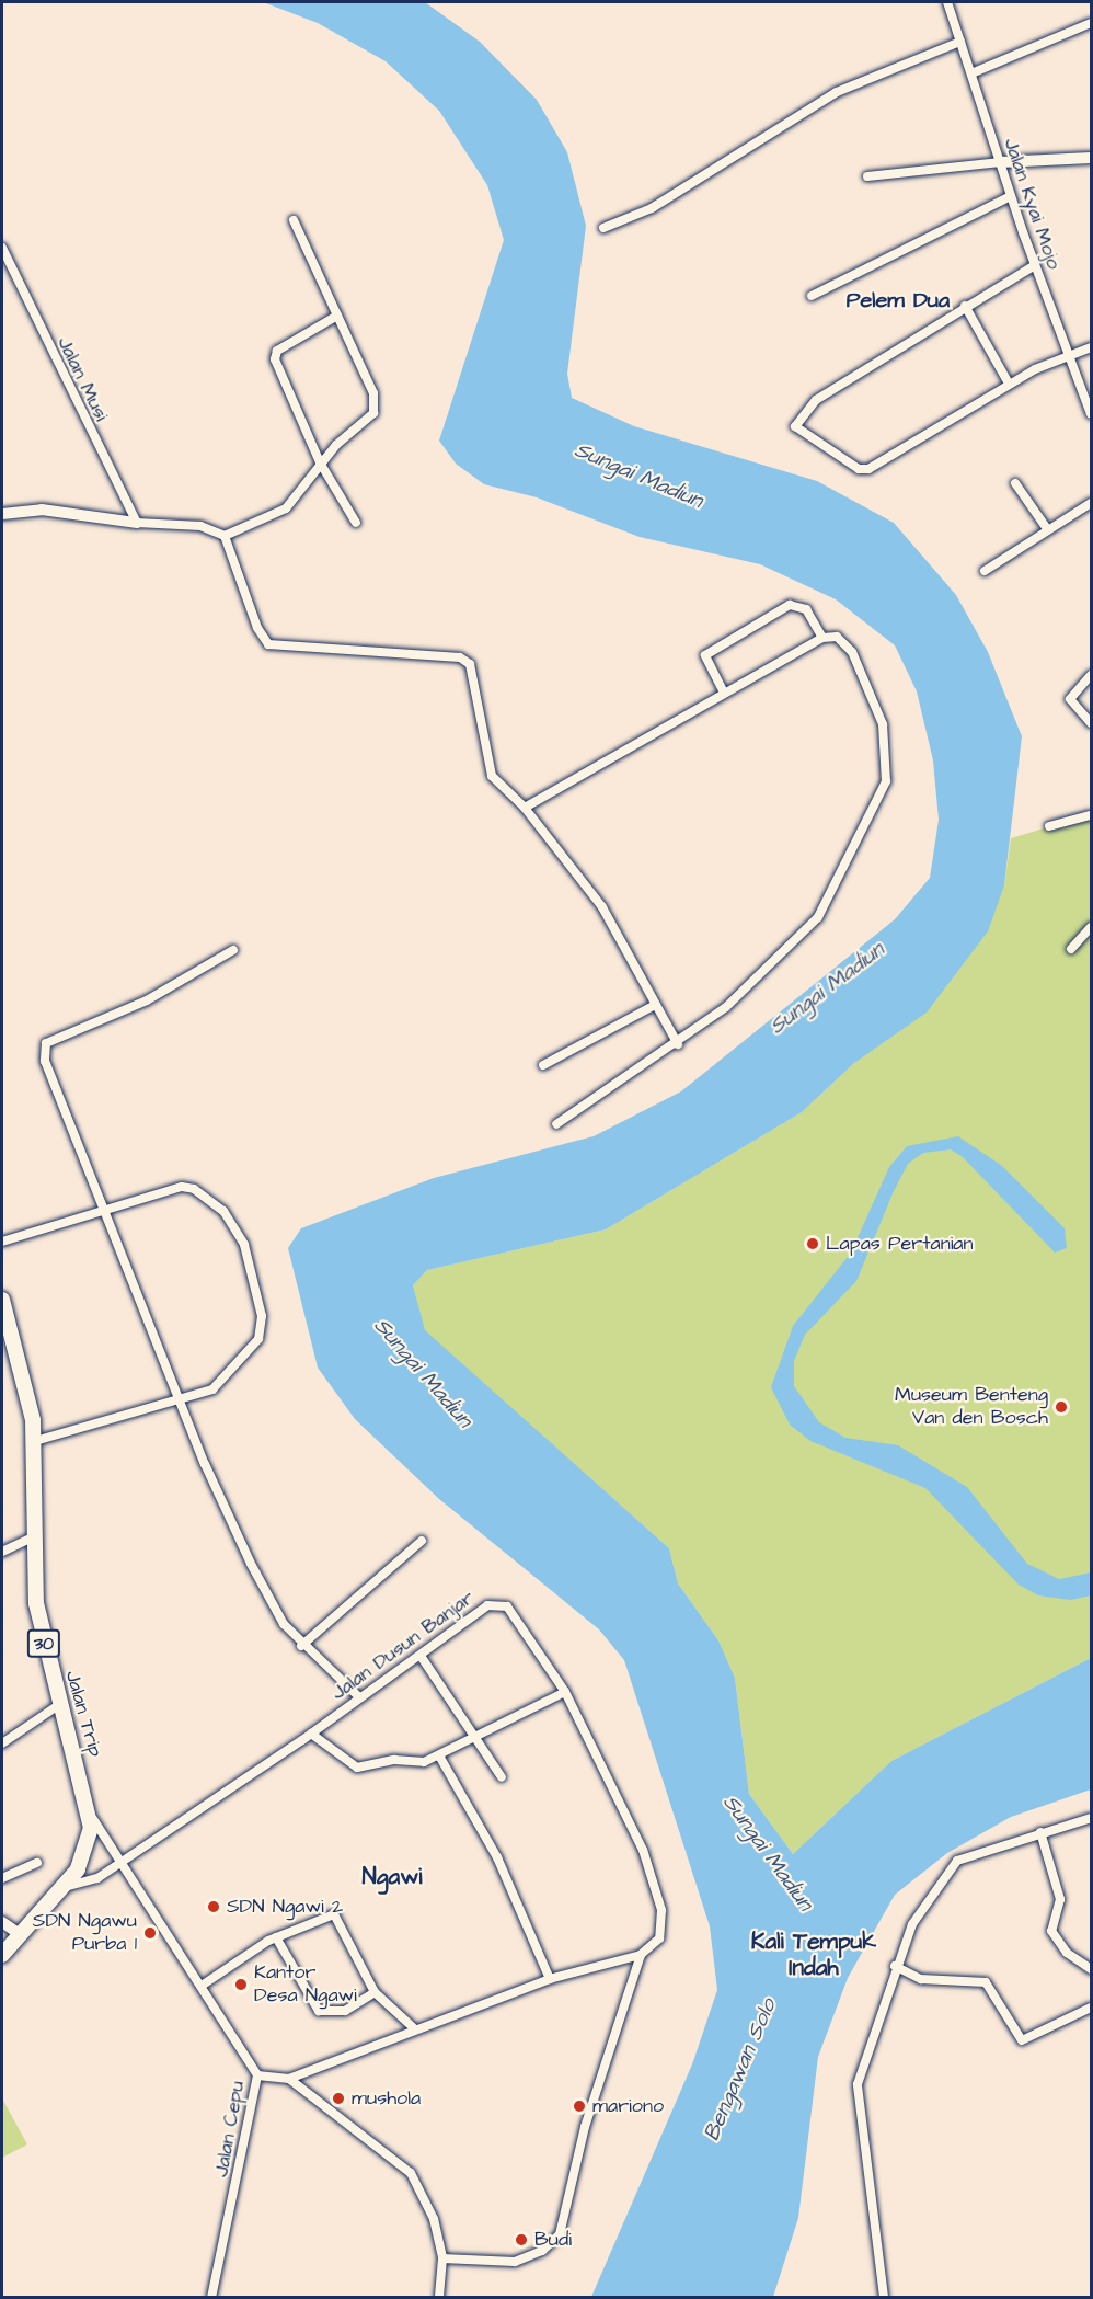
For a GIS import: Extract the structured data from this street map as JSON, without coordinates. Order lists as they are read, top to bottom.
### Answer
{
  "streets": {
    "highway": ["30", "Jalan Trip"],
    "street": [
      "Jalan Kyai Mojo",
      "Jalan Musi",
      "Jalan Dusun Banjar",
      "Jalan Cepu"
    ]
  },
  "crossings": [
    ["Jalan Dusun Banjar", "Jalan Trip"],
    ["Jalan Dusun Banjar", "Jalan Cepu"],
    ["Jalan Trip", "Jalan Cepu"]
  ],
  "districts": ["Pelem Dua", "Ngawi", "Kali Tempuk Indah"],
  "water": ["Sungai Madiun", "Bengawan Solo"],
  "places": [
    "Lapas Pertanian",
    "Museum Benteng Van den Bosch",
    "SDN Ngawi 2",
    "SDN Ngawu Purba 1",
    "Kantor Desa Ngawi",
    "mushola",
    "mariono",
    "Budi"
  ]
}
